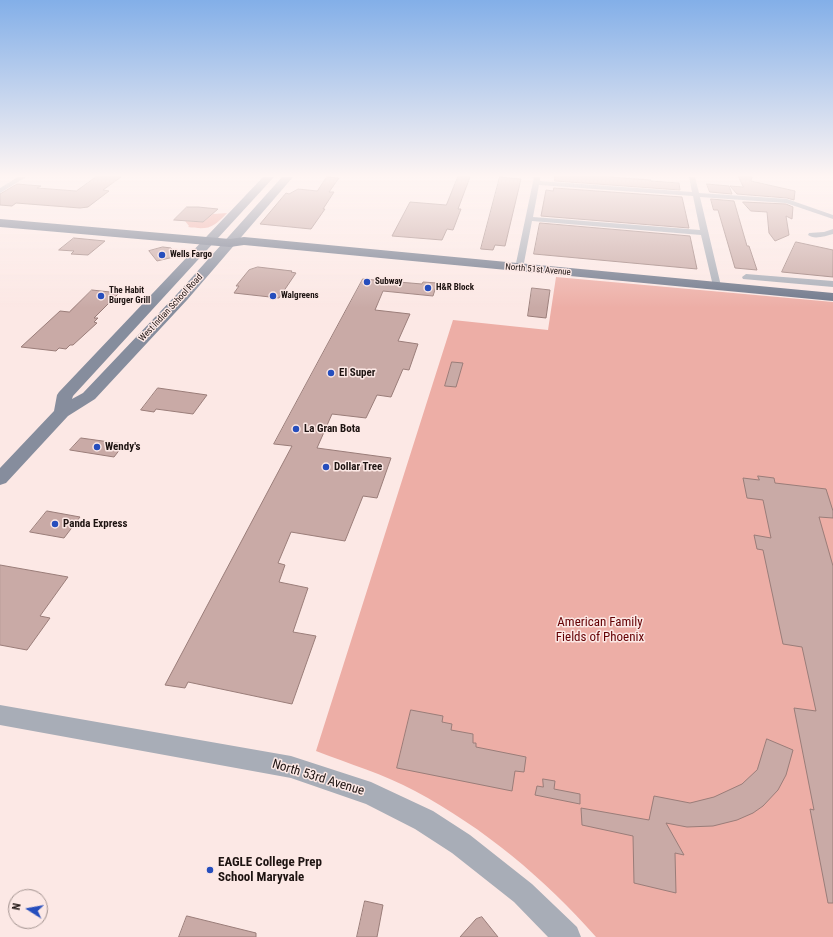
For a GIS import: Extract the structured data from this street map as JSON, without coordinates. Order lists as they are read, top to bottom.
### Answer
{
  "streets": {
    "main road": ["North 51st Avenue", "West Indian School Road"],
    "street": ["North 53rd Avenue"]
  },
  "crossings": [
    ["North 51st Avenue", "West Indian School Road"]
  ],
  "parks": ["American Family Fields of Phoenix"],
  "places": [
    "Wells Fargo",
    "Subway",
    "H&R Block",
    "The Habit Burger Grill",
    "Walgreens",
    "El Super",
    "La Gran Bota",
    "Wendy's",
    "Dollar Tree",
    "Panda Express",
    "EAGLE College Prep School Maryvale"
  ],
  "north": "left"
}
